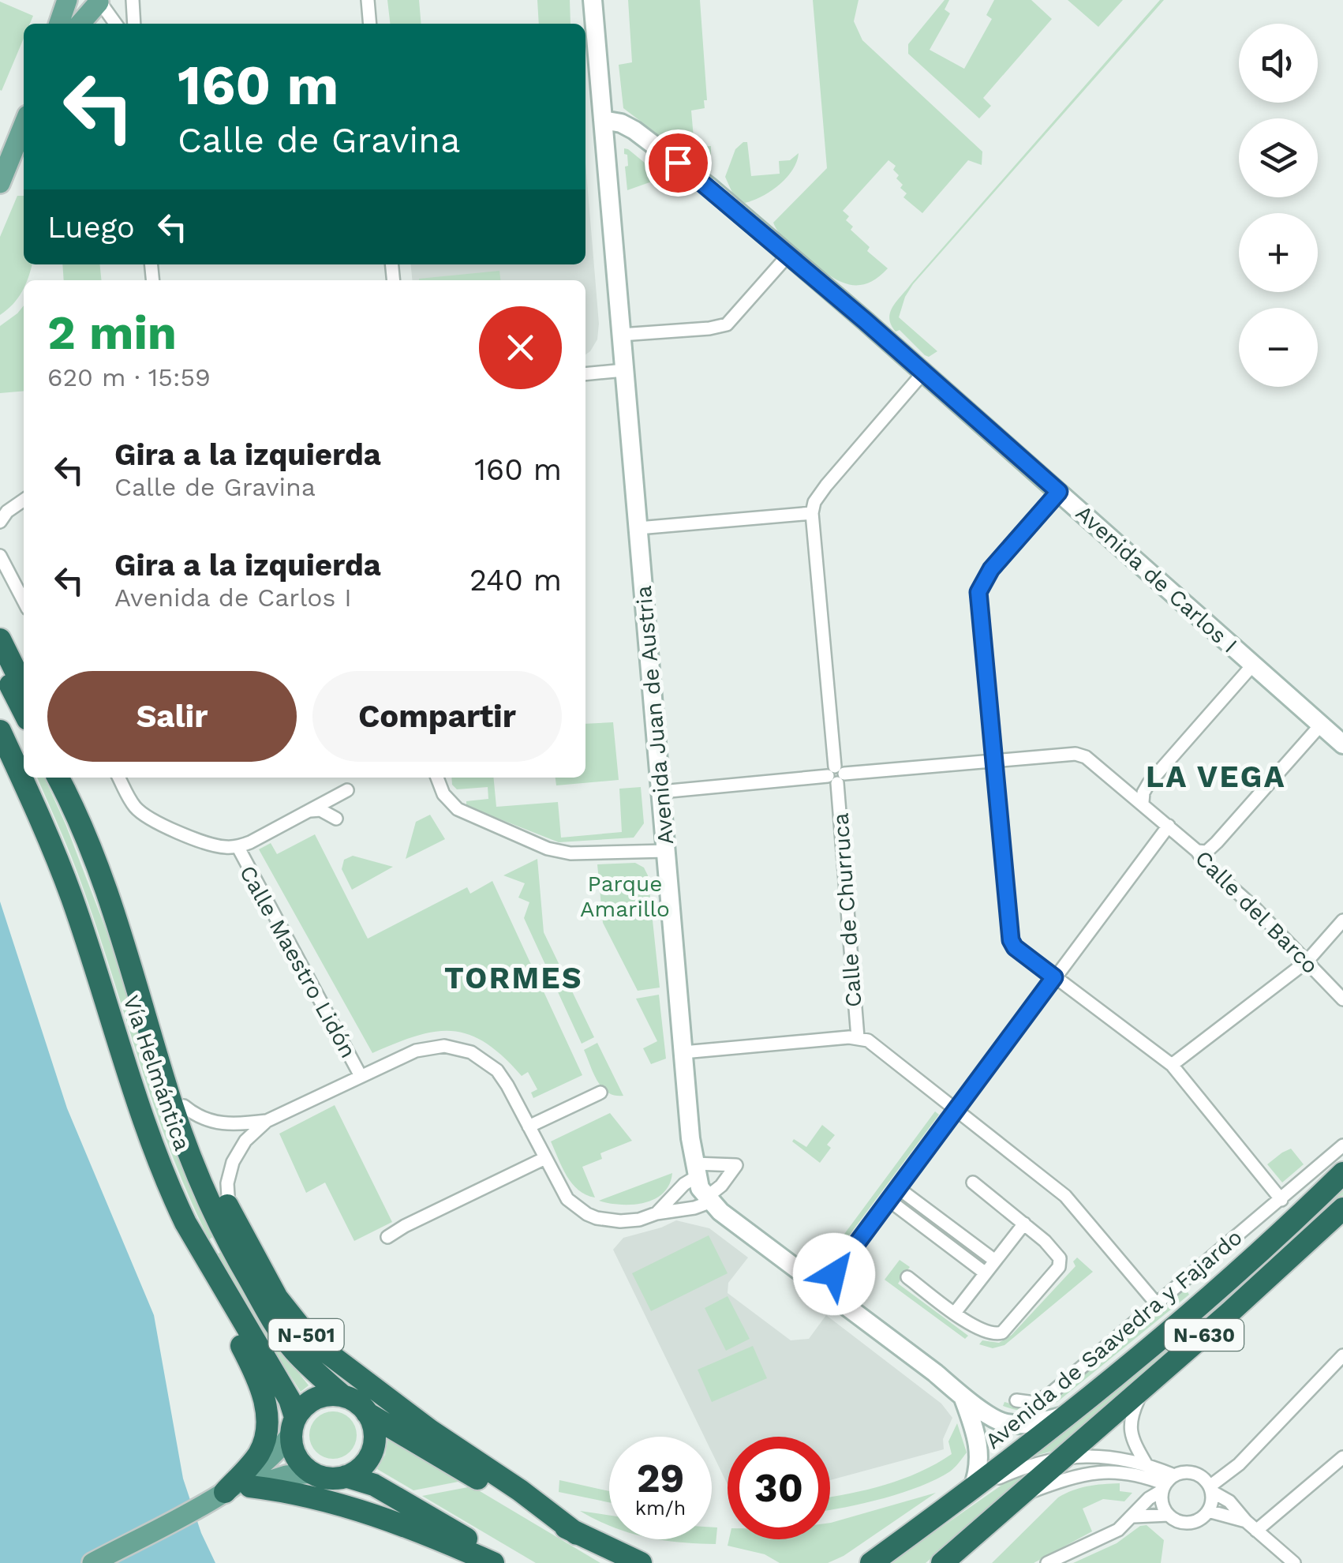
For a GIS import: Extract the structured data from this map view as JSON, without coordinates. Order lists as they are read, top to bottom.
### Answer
{
  "streets": {
    "highway": [
      "Vía Helmántica",
      "N-501",
      "N-630",
      "Avenida de Saavedra y Fajardo"
    ],
    "main road": ["Avenida de Carlos I", "Avenida Juan de Austria"],
    "street": ["Calle de Churruca", "Calle del Barco", "Calle Maestro Lidón"]
  },
  "crossings": [
    ["Avenida de Carlos I", "Avenida Juan de Austria"],
    ["Avenida Juan de Austria", "Calle del Barco"],
    ["Avenida Juan de Austria", "Avenida de Saavedra y Fajardo"],
    ["Calle de Churruca", "Calle del Barco"],
    ["Vía Helmántica", "N-501"]
  ],
  "districts": ["LA VEGA", "TORMES"],
  "parks": ["Parque Amarillo"],
  "page": {
    "map_buttons": ["+", "−"],
    "turn": ["160 m", "Calle de Gravina"],
    "then": "Luego",
    "heading": ["2 min", "620 m · 15:59"],
    "list": [
      {
        "name": "Gira a la izquierda",
        "note": "Calle de Gravina",
        "value": "160 m"
      },
      {
        "name": "Gira a la izquierda",
        "note": "Avenida de Carlos I",
        "value": "240 m"
      }
    ],
    "buttons": ["Salir", "Compartir"],
    "speed": "29 km/h",
    "limit": "30"
  }
}
